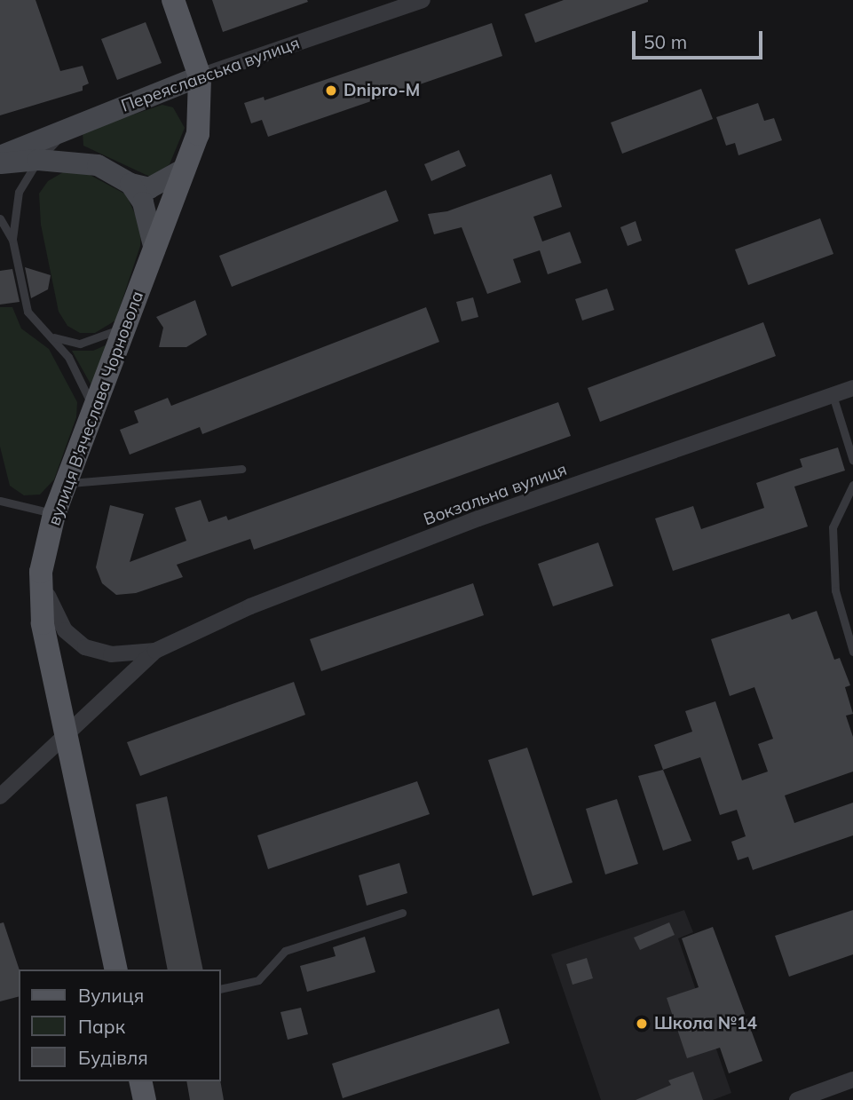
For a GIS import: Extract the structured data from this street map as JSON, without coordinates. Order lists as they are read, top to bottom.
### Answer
{
  "streets": {
    "main road": ["Переяславська вулиця", "вулиця В'ячеслава Чорновола"],
    "street": ["Вокзальна вулиця"]
  },
  "crossings": [
    ["Переяславська вулиця", "вулиця В'ячеслава Чорновола"],
    ["вулиця В'ячеслава Чорновола", "Вокзальна вулиця"]
  ],
  "places": ["Dnipro-M", "Школа №14"],
  "legend": ["Вулиця", "Парк", "Будівля"],
  "scale_bar": "50 m"
}
